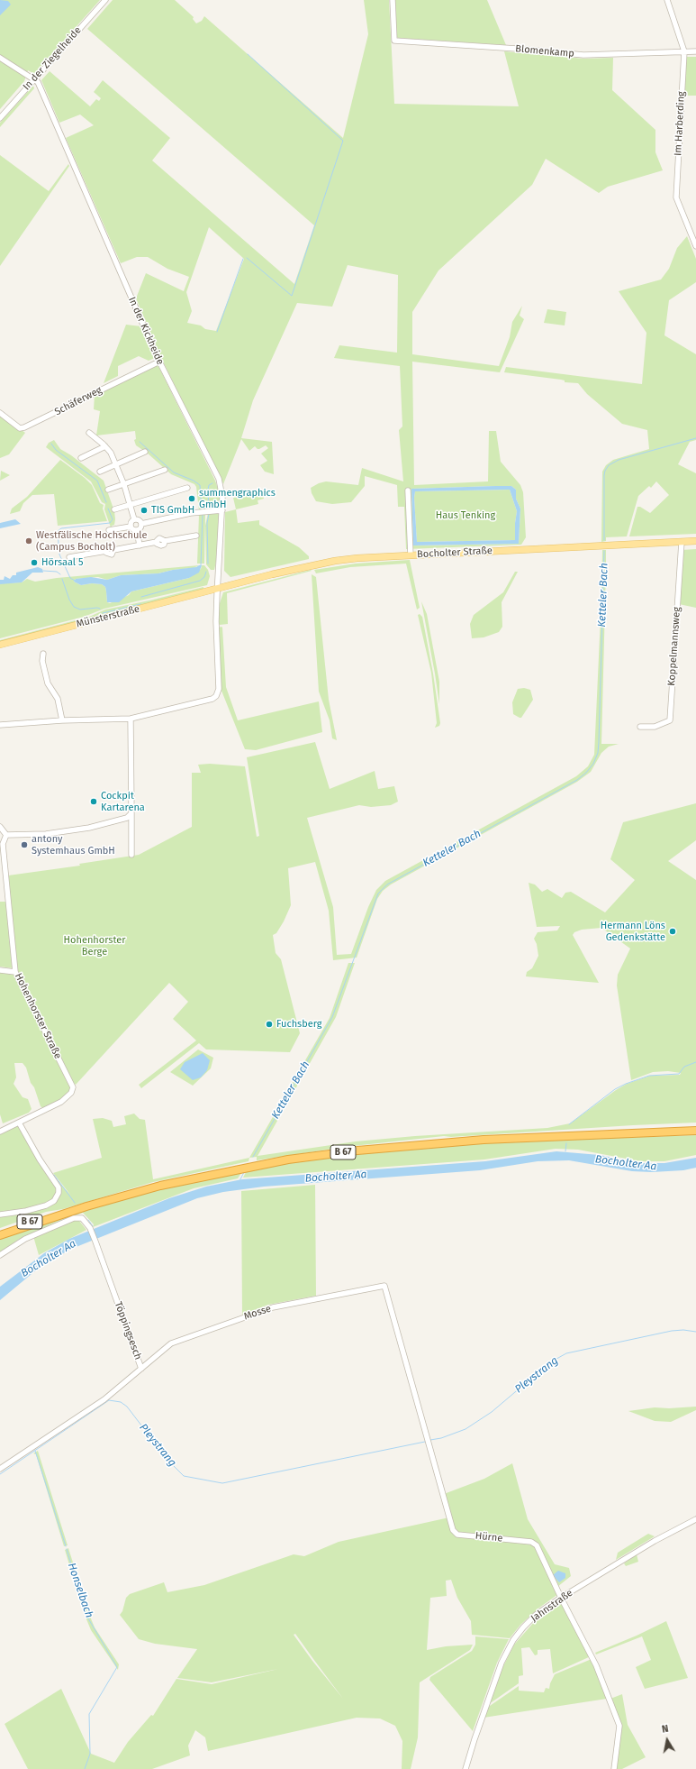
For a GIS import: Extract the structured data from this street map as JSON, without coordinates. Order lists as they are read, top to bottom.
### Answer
{
  "streets": {
    "highway": ["B 67"],
    "main road": ["Bocholter Straße", "Münsterstraße"],
    "street": [
      "Blomenkamp",
      "In der Ziegelheide",
      "Im Harberding",
      "In der Kickheide",
      "Schäferweg",
      "Koppelmannsweg",
      "Hohenhorster Straße",
      "Mosse",
      "Töppingsesch",
      "Hürne",
      "Jahnstraße"
    ]
  },
  "crossings": [
    ["Blomenkamp", "Im Harberding"],
    ["In der Ziegelheide", "In der Kickheide"],
    ["In der Kickheide", "Schäferweg"],
    ["In der Kickheide", "Bocholter Straße"],
    ["In der Kickheide", "Münsterstraße"],
    ["Bocholter Straße", "Münsterstraße"],
    ["Bocholter Straße", "Koppelmannsweg"],
    ["Mosse", "Töppingsesch"],
    ["Mosse", "Hürne"],
    ["Hürne", "Jahnstraße"]
  ],
  "water": [
    "Ketteler Bach",
    "Bocholter Aa",
    "Pleystrang",
    "Honselbach"
  ],
  "parks": ["Haus Tenking", "Hohenhorster Berge"],
  "places": [
    "summengraphics GmbH",
    "TIS GmbH",
    "Westfälische Hochschule (Campus Bocholt)",
    "Hörsaal 5",
    "Cockpit Kartarena",
    "antony Systemhaus GmbH",
    "Hermann Löns Gedenkstätte",
    "Fuchsberg"
  ],
  "north": "top"
}
